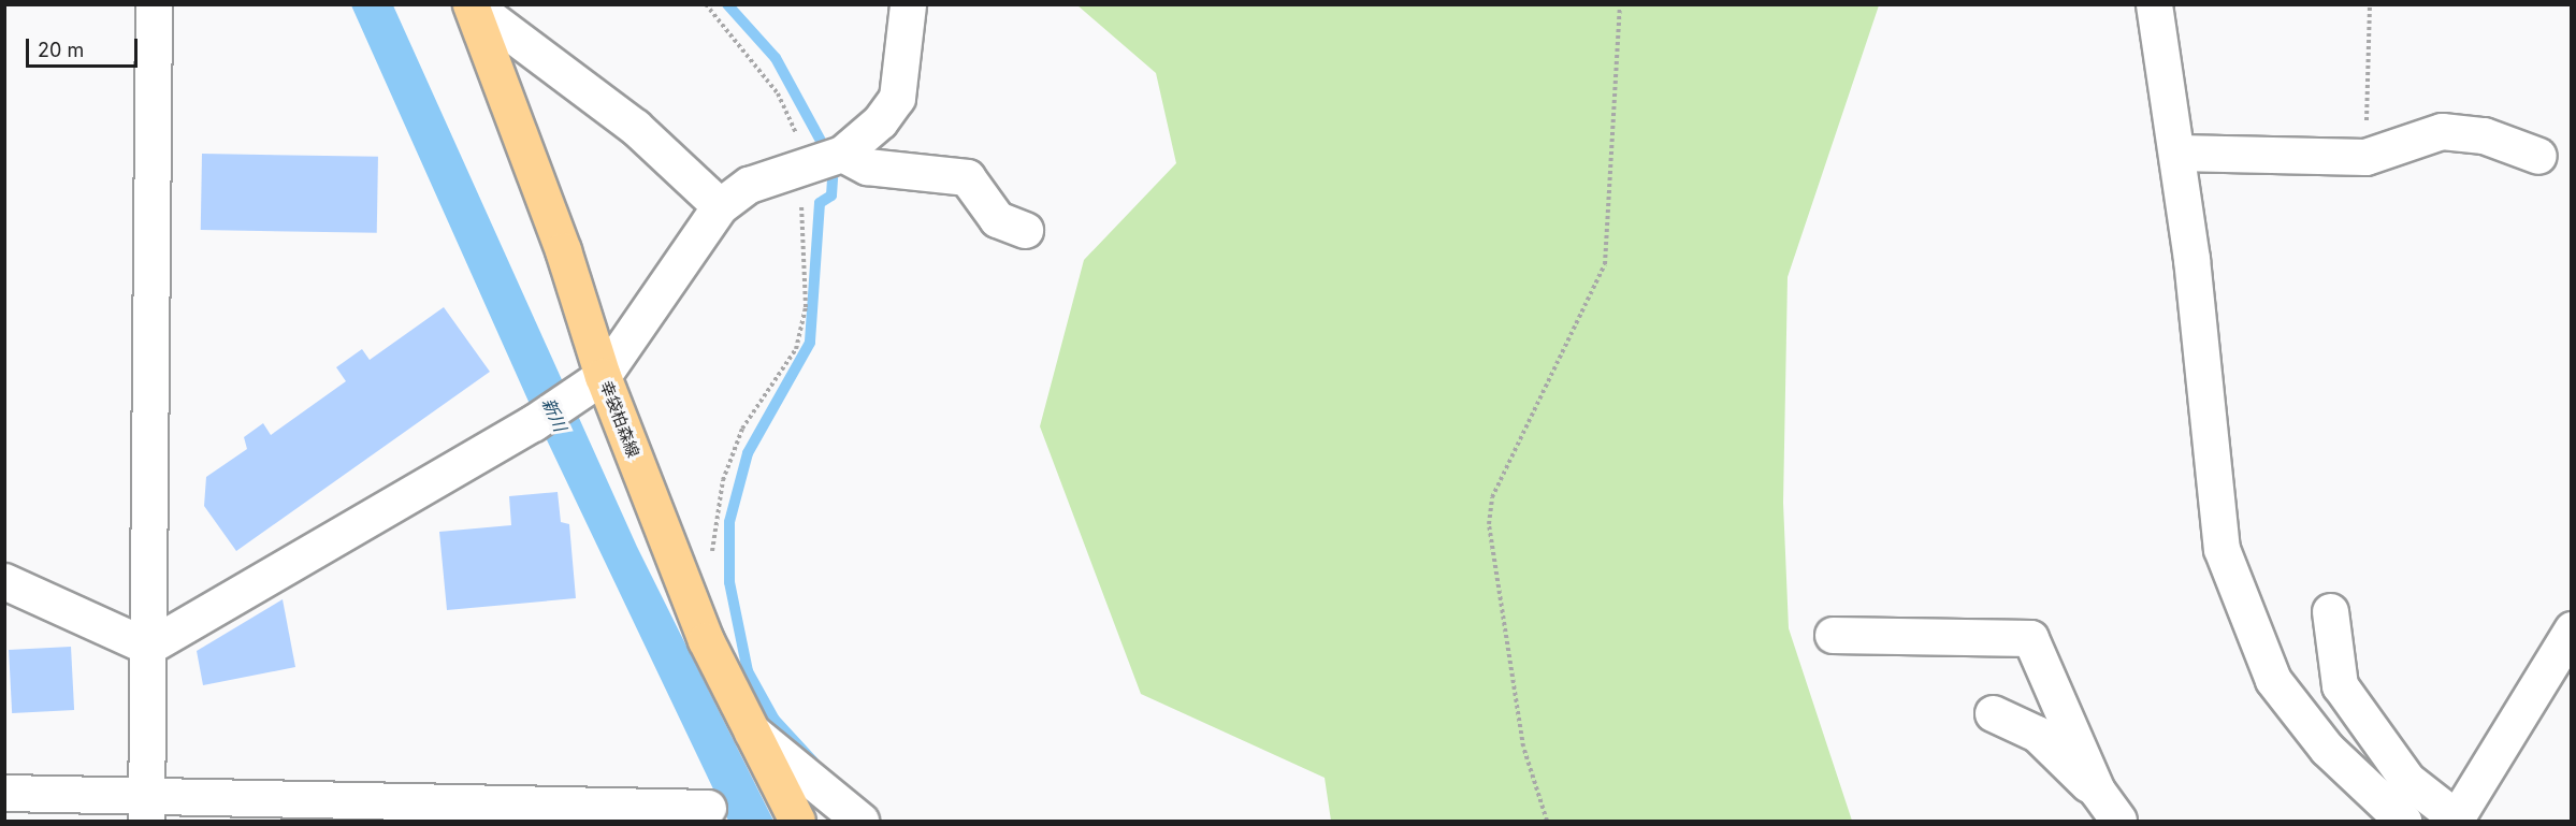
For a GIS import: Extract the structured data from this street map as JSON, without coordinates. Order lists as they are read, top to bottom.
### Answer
{
  "streets": {
    "main road": ["幸袋柏森線"]
  },
  "water": ["新川"],
  "scale_bar": "20 m"
}
